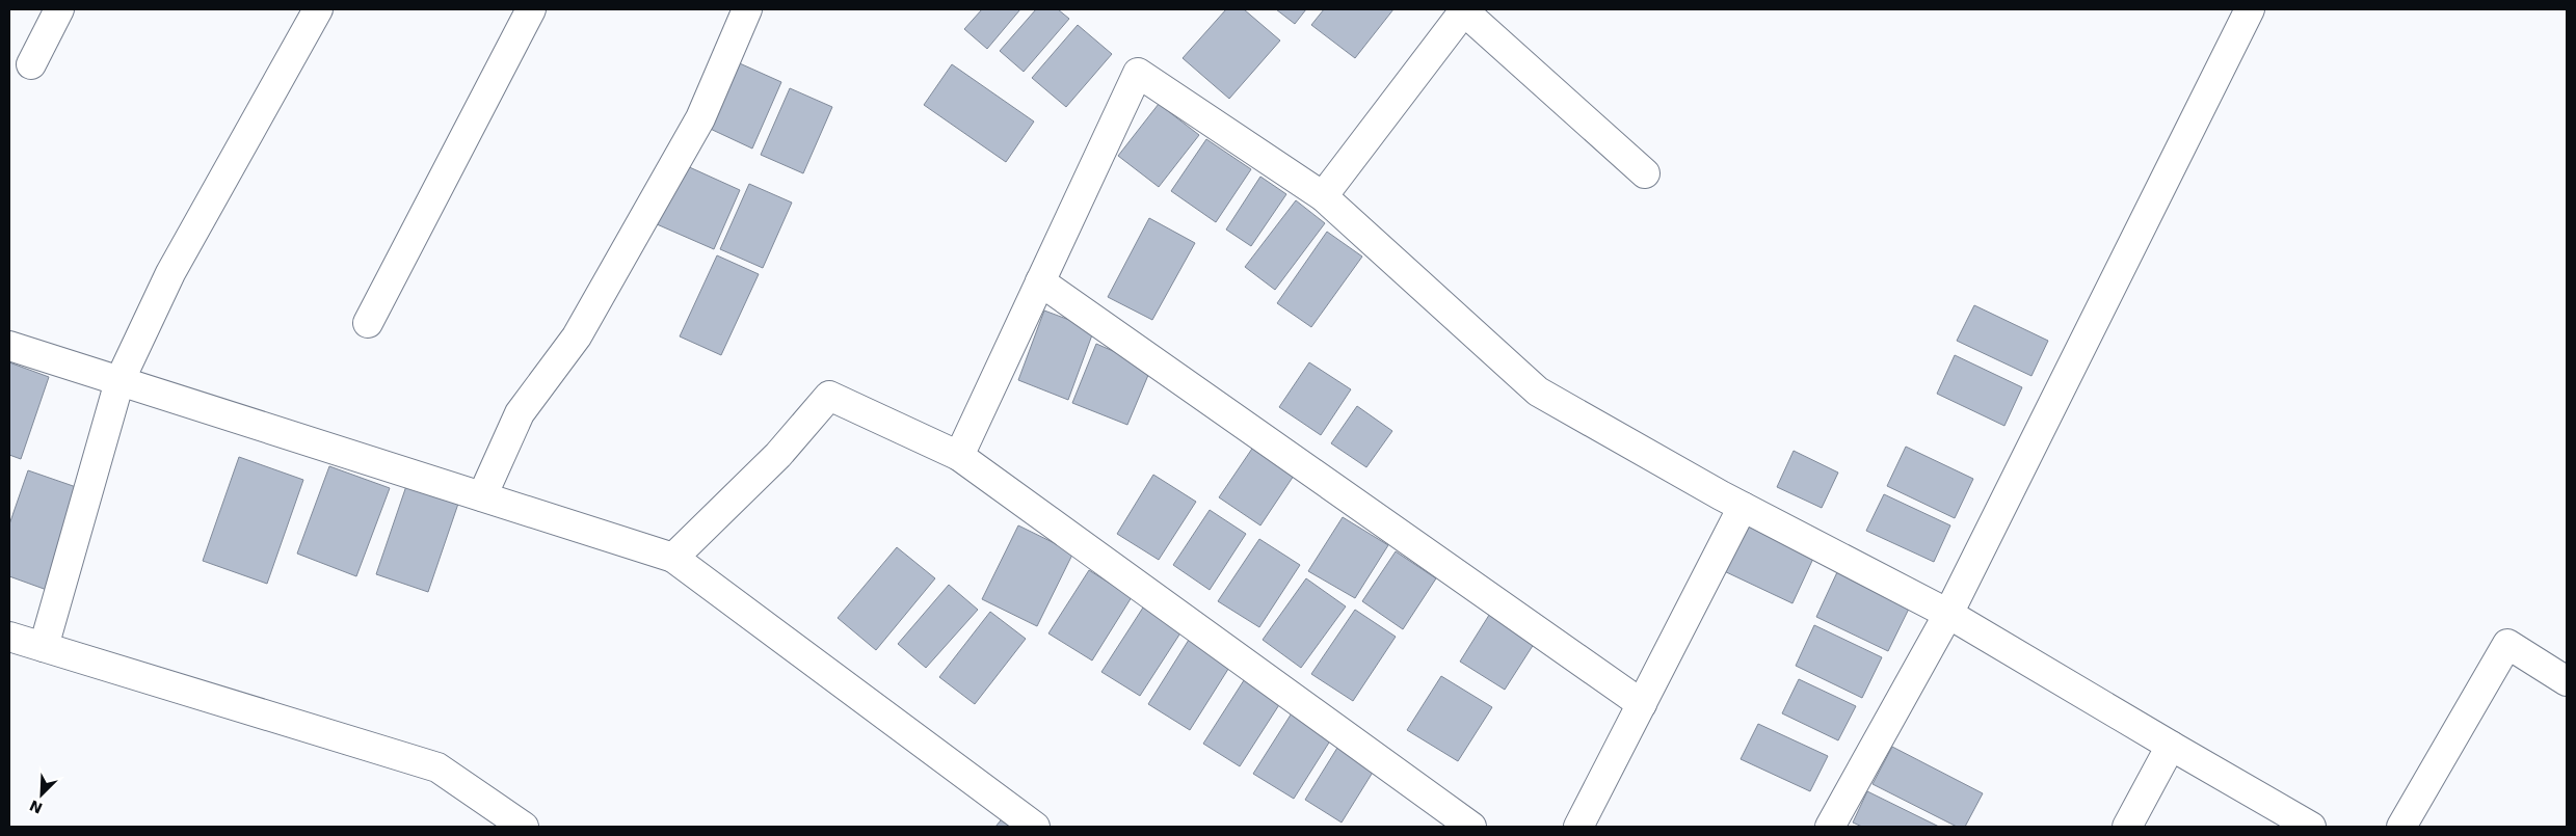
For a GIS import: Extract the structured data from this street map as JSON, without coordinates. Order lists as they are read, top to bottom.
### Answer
{
  "north": "bottom left"
}
